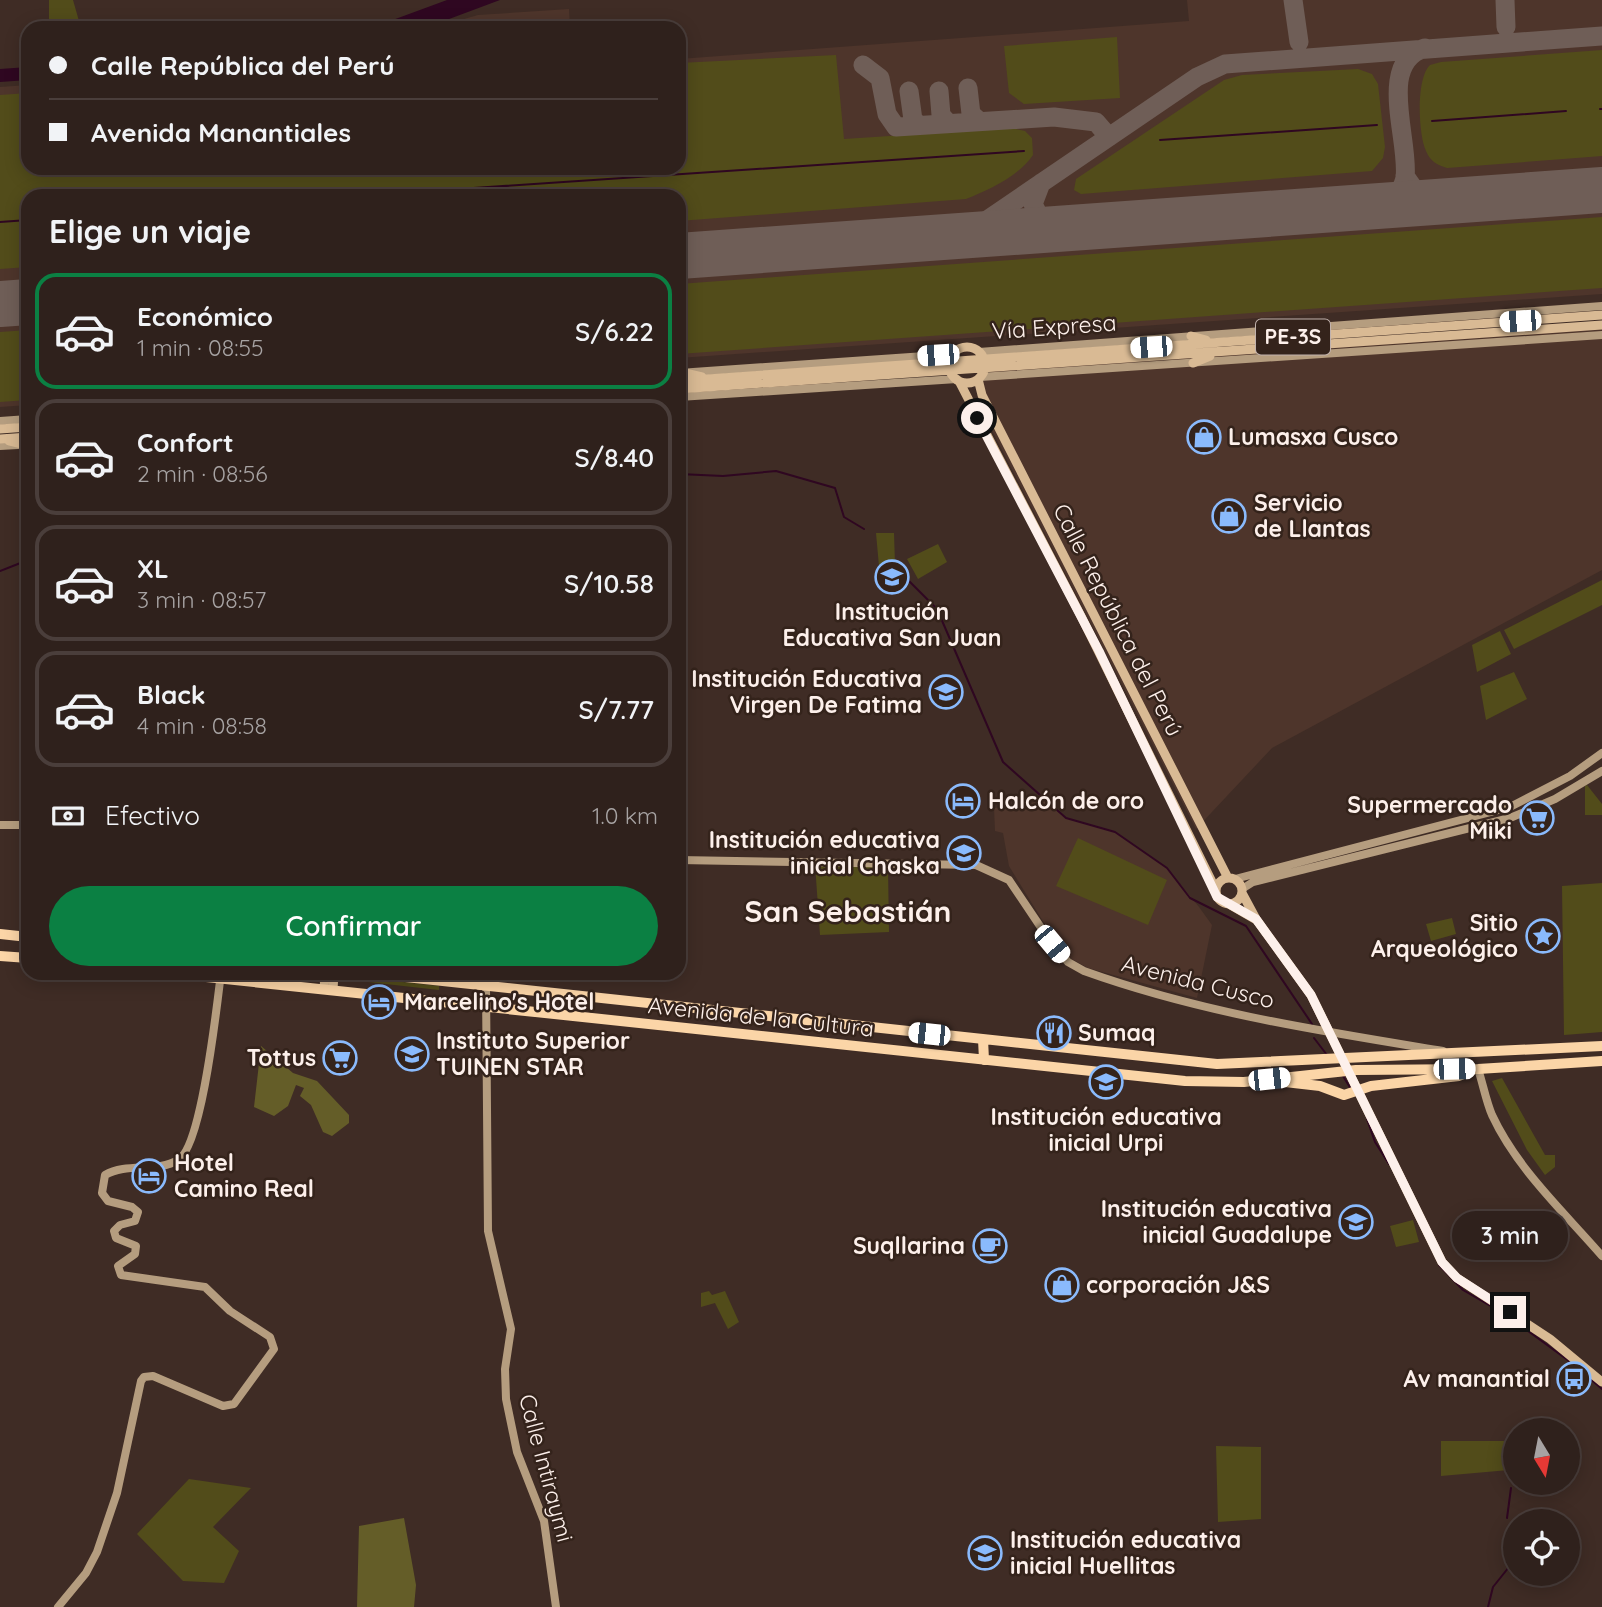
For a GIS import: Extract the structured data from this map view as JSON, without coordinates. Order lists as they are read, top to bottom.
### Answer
{
  "streets": {
    "highway": ["Avenida de la Cultura"],
    "main road": [
      "Vía Expresa",
      "PE-3S",
      "Calle República del Perú",
      "Avenida Cusco",
      "Calle Intiraymi"
    ]
  },
  "crossings": [
    ["Vía Expresa", "Calle República del Perú"],
    ["Avenida Cusco", "Avenida de la Cultura"],
    ["Avenida de la Cultura", "Calle Intiraymi"]
  ],
  "districts": ["San Sebastián"],
  "places": {
    "shop": ["Lumasxa Cusco", "Servicio de Llantas", "corporación J&S"],
    "school or university": [
      "Institución Educativa San Juan",
      "Institución Educativa Virgen De Fatima",
      "Institución educativa inicial Chaska",
      "Instituto Superior TUINEN STAR",
      "Institución educativa inicial Urpi",
      "Institución educativa inicial Guadalupe",
      "Institución educativa inicial Huellitas"
    ],
    "hotel": ["Halcón de oro", "Marcelino's Hotel", "Hotel Camino Real"],
    "supermarket": ["Supermercado Miki", "Tottus"],
    "place": ["Sitio Arqueológico"],
    "restaurant": ["Sumaq"],
    "cafe": ["Suqllarina"],
    "bus stop": ["Av manantial"]
  },
  "north": "bottom",
  "page": {
    "banner": ["Calle República del Perú", "Avenida Manantiales"],
    "heading": "Elige un viaje",
    "list": [
      {
        "name": "Económico",
        "note": "1 min · 08:55",
        "value": "S/6.22"
      },
      {
        "name": "Confort",
        "note": "2 min · 08:56",
        "value": "S/8.40"
      },
      {
        "name": "XL",
        "note": "3 min · 08:57",
        "value": "S/10.58"
      },
      {
        "name": "Black",
        "note": "4 min · 08:58",
        "value": "S/7.77"
      }
    ],
    "pay": ["Efectivo", "1.0 km"],
    "buttons": "Confirmar",
    "bubble": "3 min"
  }
}
